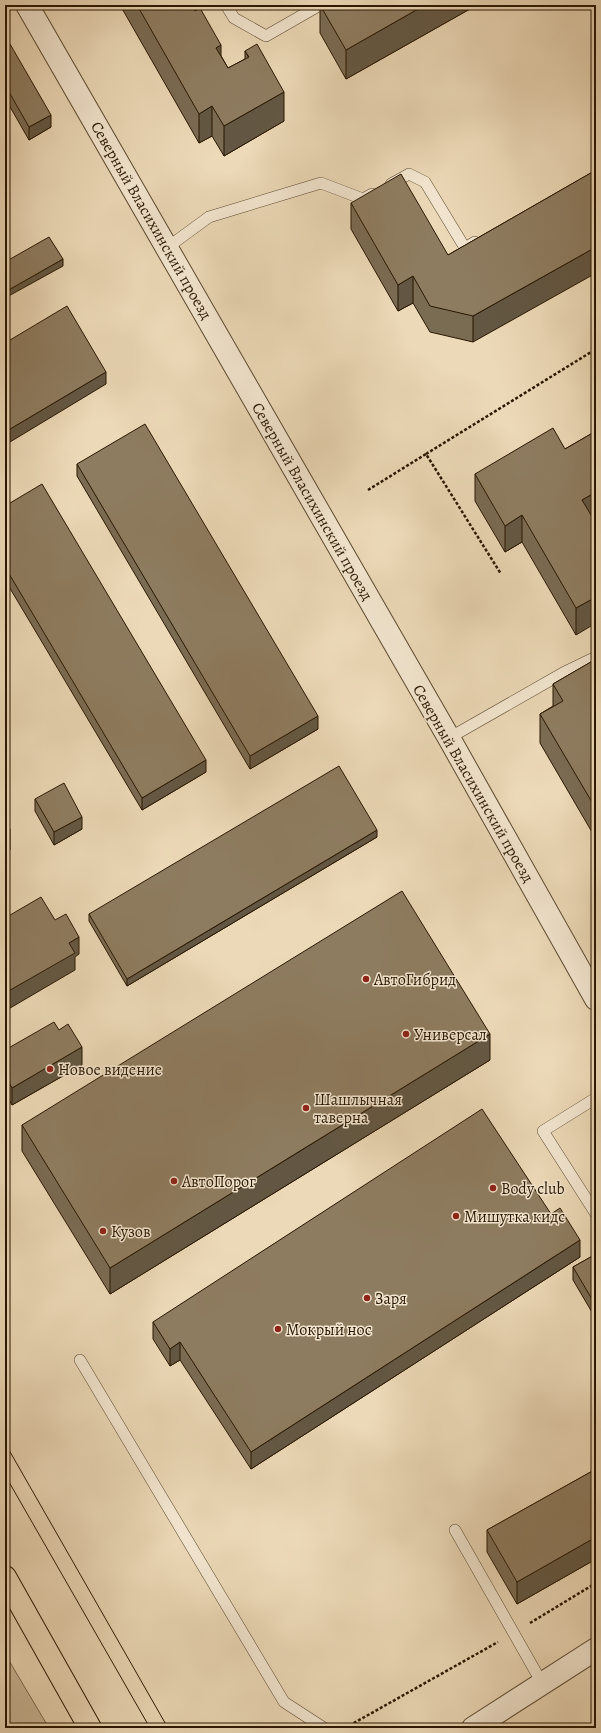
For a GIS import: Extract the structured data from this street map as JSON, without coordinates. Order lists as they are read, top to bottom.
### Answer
{
  "streets": {
    "street": ["Северный Власихинский проезд"]
  },
  "places": [
    "АвтоГибрид",
    "Универсал",
    "Новое видение",
    "Шашлычная таверна",
    "АвтоПорог",
    "Body club",
    "Мишутка кидс",
    "Кузов",
    "Заря",
    "Мокрый нос"
  ]
}
